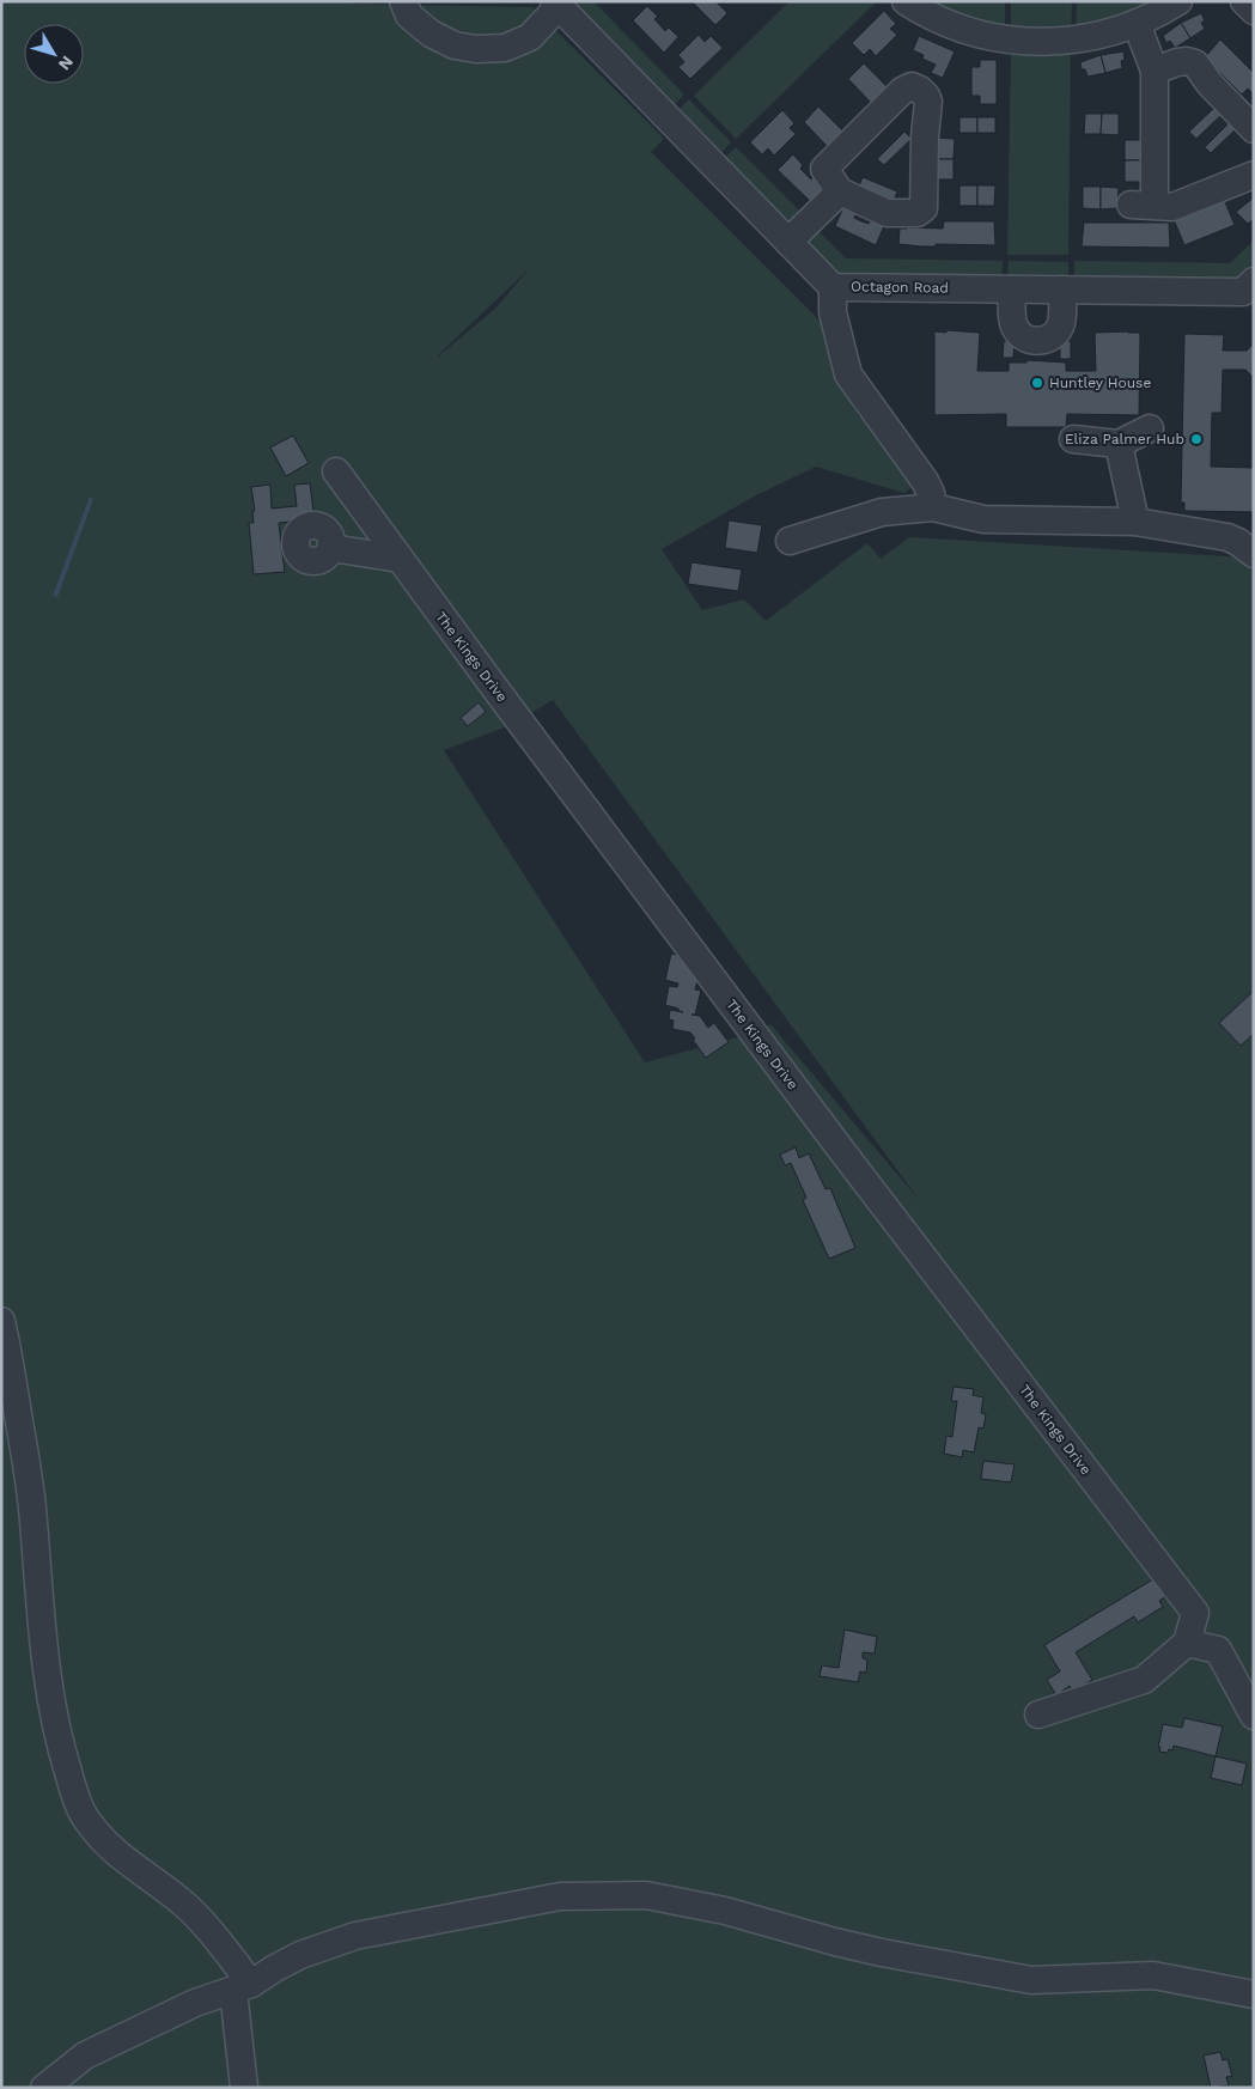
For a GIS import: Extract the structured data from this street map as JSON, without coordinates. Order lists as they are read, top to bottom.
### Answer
{
  "streets": {
    "street": ["Octagon Road", "The Kings Drive"]
  },
  "places": ["Huntley House", "Eliza Palmer Hub"],
  "north": "bottom right"
}
